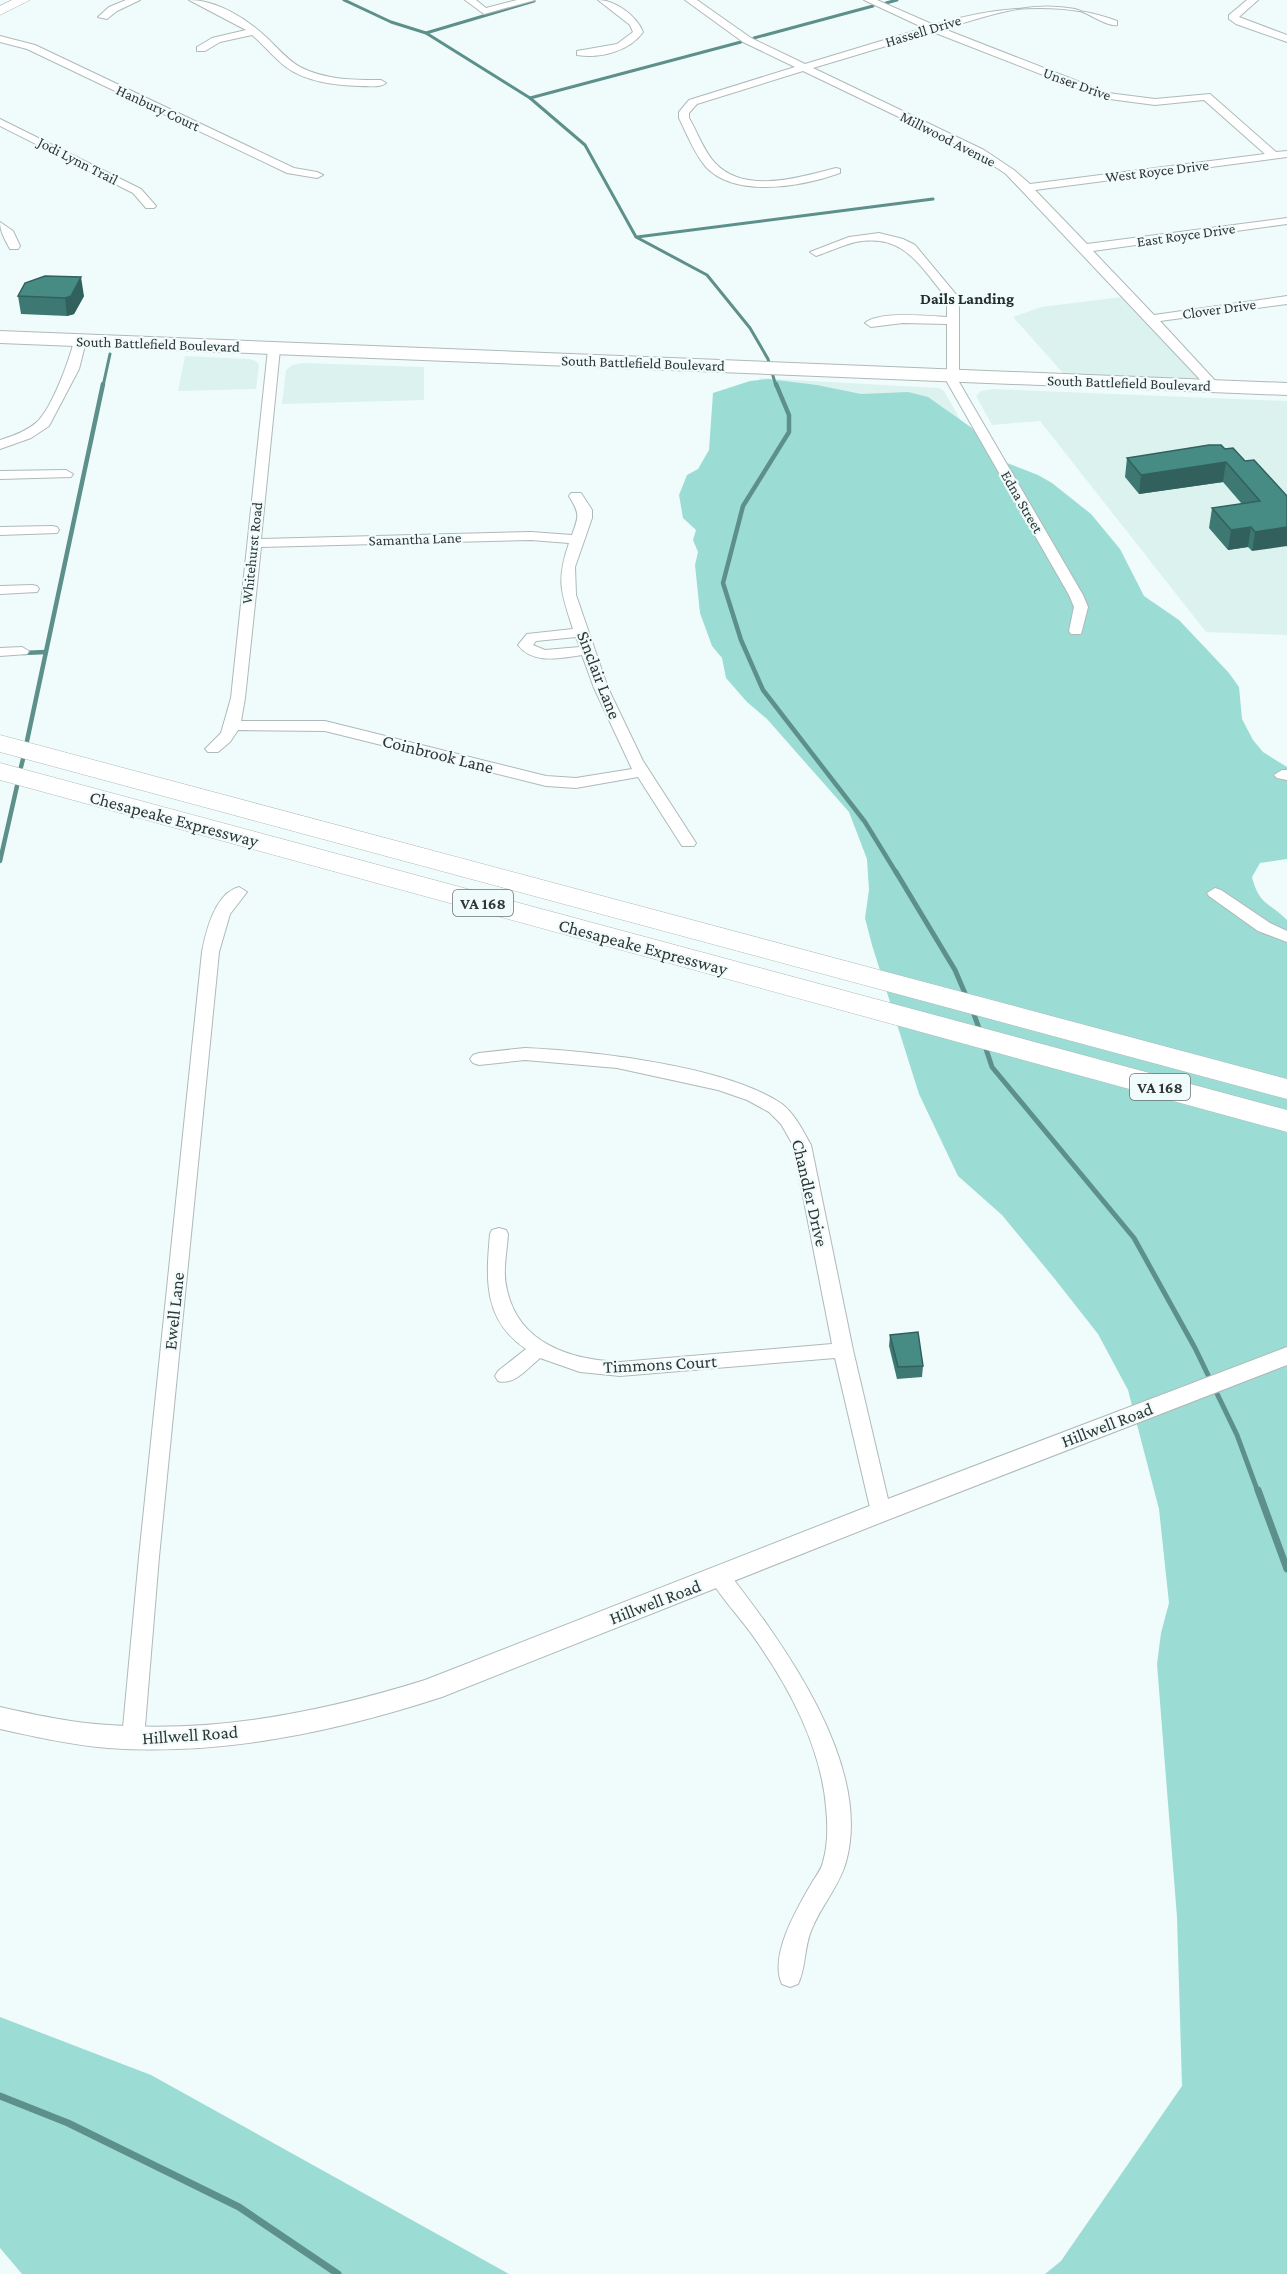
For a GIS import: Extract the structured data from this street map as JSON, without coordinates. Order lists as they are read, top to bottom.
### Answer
{
  "streets": {
    "highway": ["Chesapeake Expressway", "VA 168"],
    "main road": ["South Battlefield Boulevard"],
    "street": [
      "Hassell Drive",
      "Unser Drive",
      "Hanbury Court",
      "Millwood Avenue",
      "Jodi Lynn Trail",
      "West Royce Drive",
      "East Royce Drive",
      "Clover Drive",
      "Edna Street",
      "Samantha Lane",
      "Whitehurst Road",
      "Sinclair Lane",
      "Coinbrook Lane",
      "Chandler Drive",
      "Ewell Lane",
      "Timmons Court",
      "Hillwell Road"
    ]
  },
  "crossings": [
    ["Hassell Drive", "Unser Drive"],
    ["Hassell Drive", "Millwood Avenue"],
    ["Unser Drive", "West Royce Drive"],
    ["Millwood Avenue", "West Royce Drive"],
    ["Millwood Avenue", "East Royce Drive"],
    ["Millwood Avenue", "Clover Drive"],
    ["Millwood Avenue", "South Battlefield Boulevard"],
    ["South Battlefield Boulevard", "Edna Street"],
    ["South Battlefield Boulevard", "Whitehurst Road"],
    ["Samantha Lane", "Whitehurst Road"],
    ["Samantha Lane", "Sinclair Lane"],
    ["Whitehurst Road", "Coinbrook Lane"],
    ["Sinclair Lane", "Coinbrook Lane"],
    ["Chandler Drive", "Timmons Court"],
    ["Chandler Drive", "Hillwell Road"],
    ["Ewell Lane", "Hillwell Road"]
  ],
  "districts": ["Dails Landing"]
}
